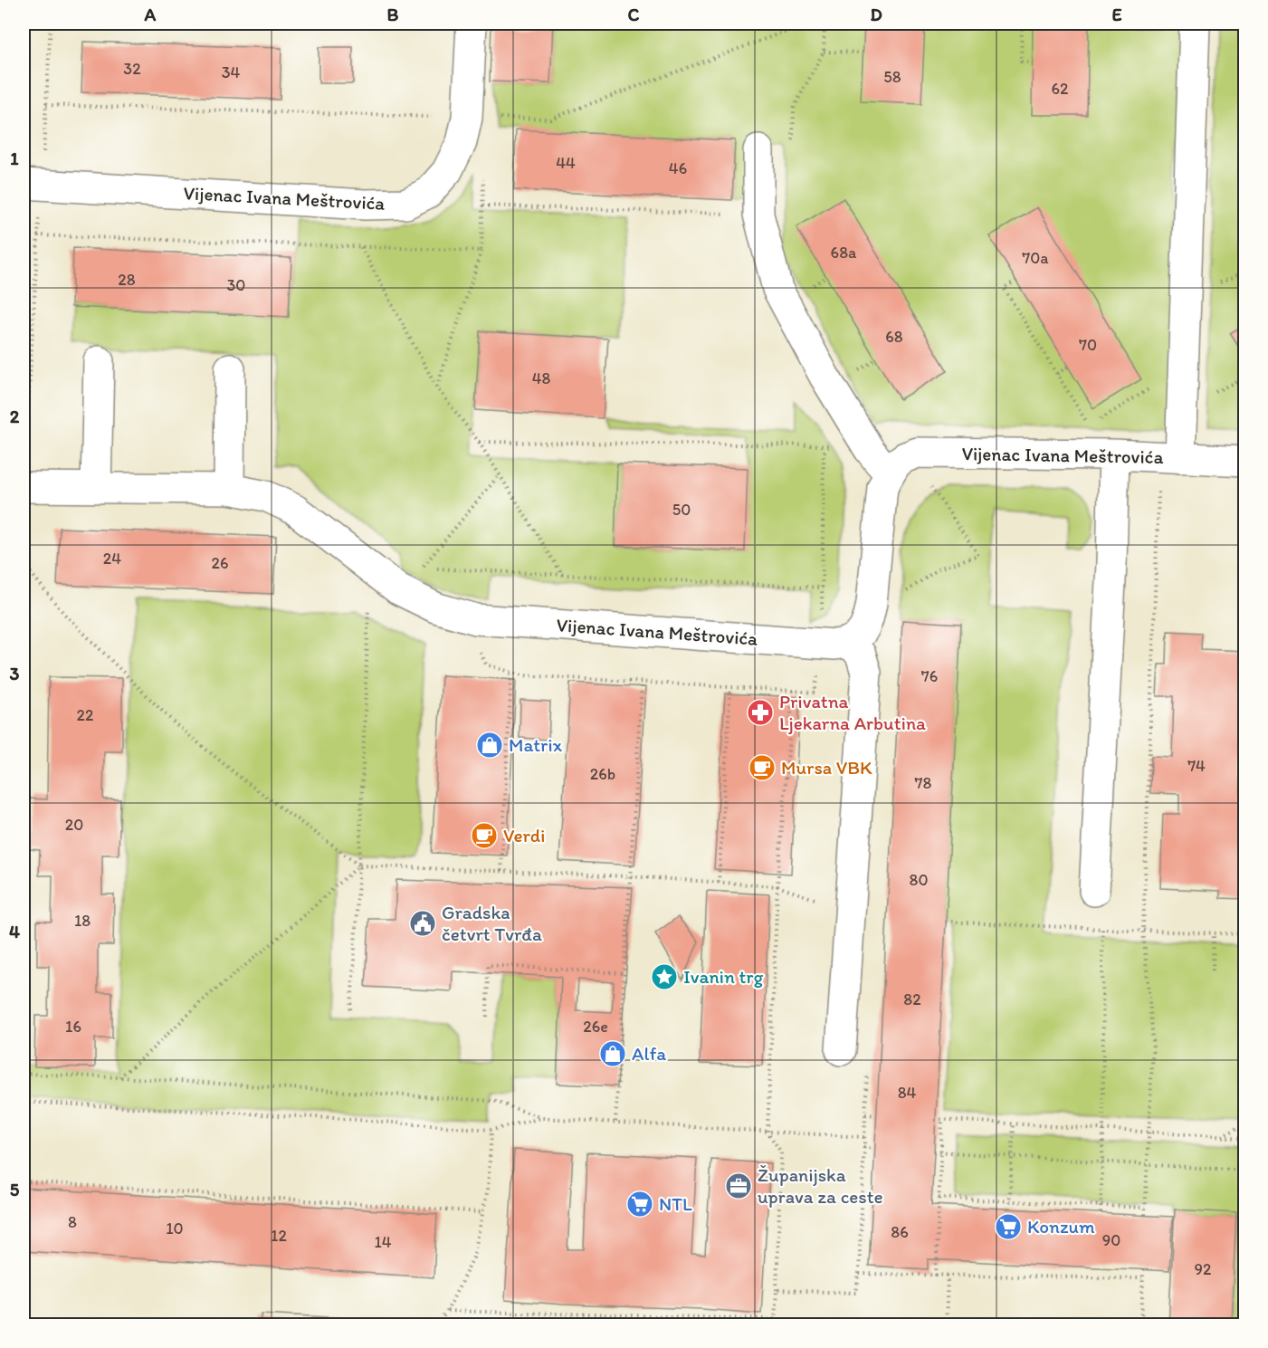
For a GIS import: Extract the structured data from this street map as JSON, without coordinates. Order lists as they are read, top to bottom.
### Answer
{
  "streets": {
    "street": ["Vijenac Ivana Meštrovića"]
  },
  "places": {
    "pharmacy": ["Privatna Ljekarna Arbutina"],
    "shop": ["Matrix", "Alfa"],
    "cafe": ["Mursa VBK", "Verdi"],
    "public building": ["Gradska četvrt Tvrđa"],
    "place": ["Ivanin trg"],
    "office": ["Županijska uprava za ceste"],
    "supermarket": ["NTL", "Konzum"]
  },
  "house_numbers": [
    "32",
    "34",
    "58",
    "62",
    "44",
    "46",
    "68a",
    "70a",
    "28",
    "30",
    "68",
    "70",
    "48",
    "50",
    "24",
    "26",
    "76",
    "22",
    "74",
    "26b",
    "78",
    "20",
    "80",
    "18",
    "82",
    "16",
    "26e",
    "84",
    "8",
    "10",
    "86",
    "12",
    "90",
    "14",
    "92"
  ],
  "grid": {
    "columns": [
      "A",
      "B",
      "C",
      "D",
      "E"
    ],
    "rows": [
      "1",
      "2",
      "3",
      "4",
      "5"
    ]
  }
}
